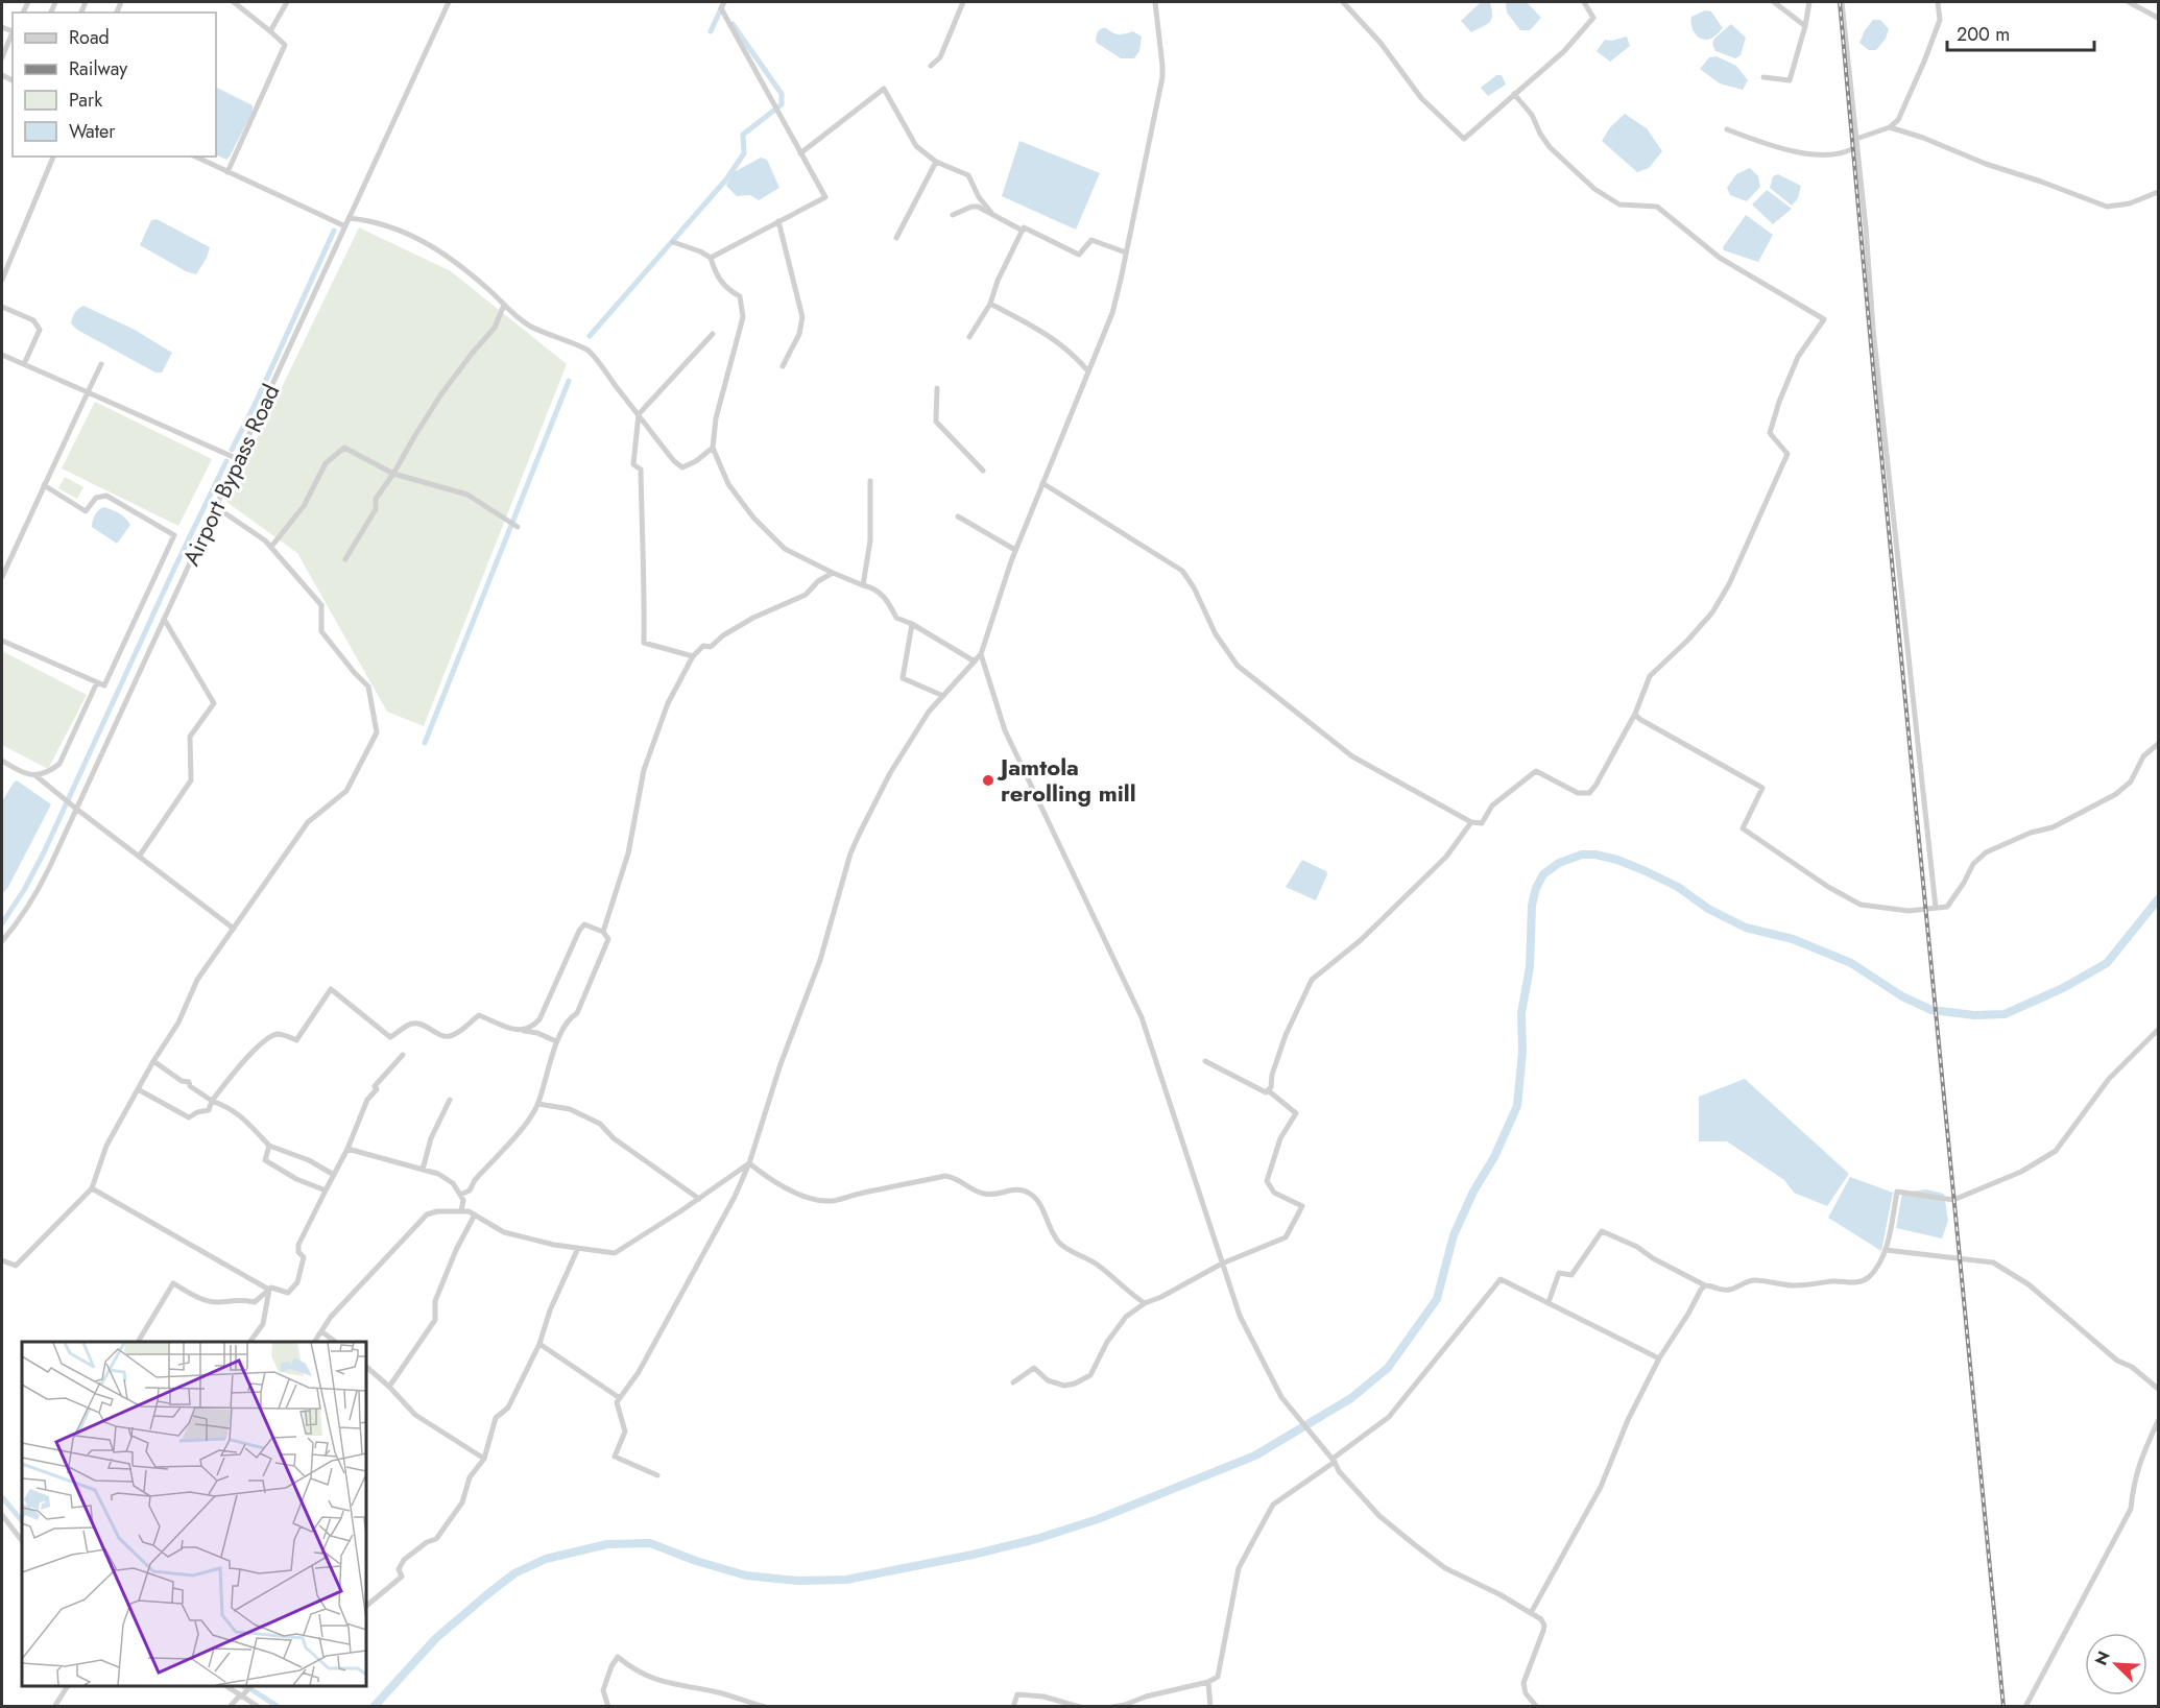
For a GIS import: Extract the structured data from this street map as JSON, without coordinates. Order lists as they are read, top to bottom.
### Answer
{
  "streets": {
    "street": ["Airport Bypass Road"]
  },
  "places": ["Jamtola rerolling mill"],
  "legend": [
    "Road",
    "Railway",
    "Park",
    "Water"
  ],
  "scale_bar": "200 m",
  "north": "top left"
}
